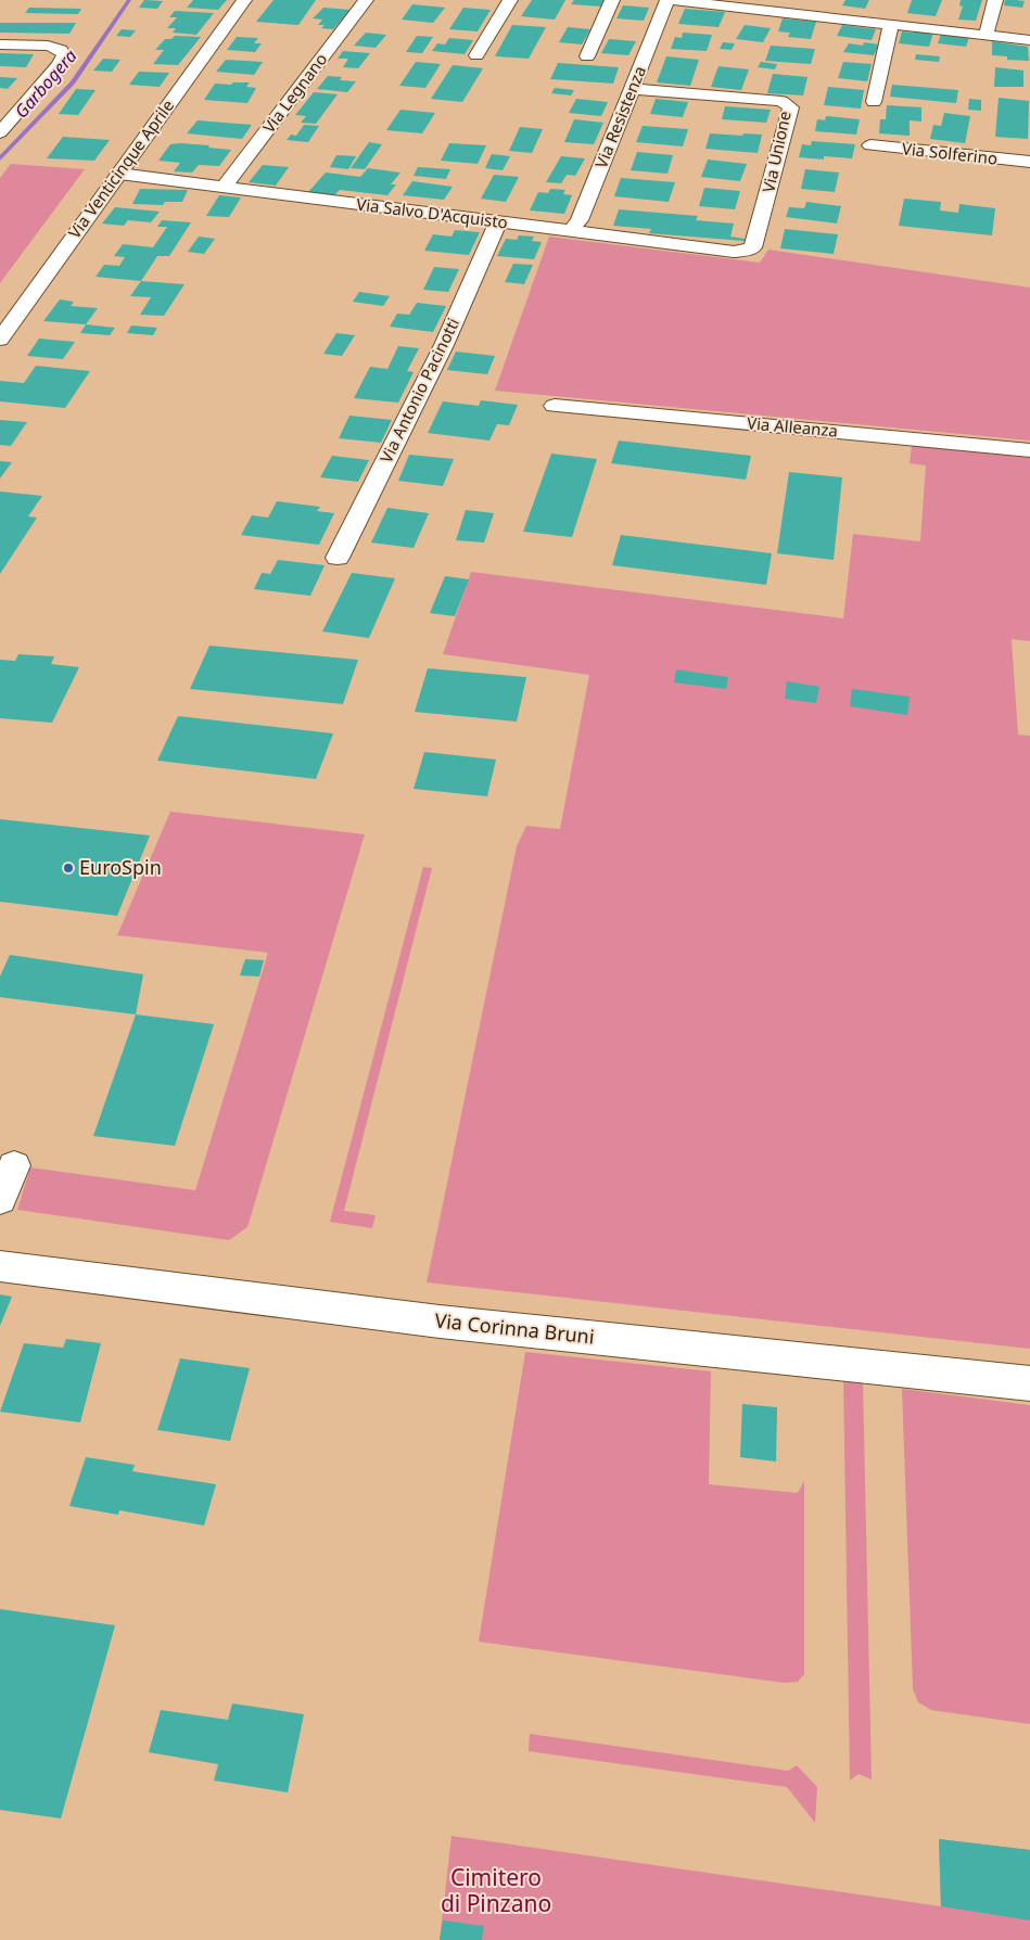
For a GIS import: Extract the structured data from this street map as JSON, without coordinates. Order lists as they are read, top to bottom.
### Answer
{
  "streets": {
    "street": [
      "Via Legnano",
      "Via Resistenza",
      "Via Unione",
      "Via Solferino",
      "Via Venticinque Aprile",
      "Via Salvo D'Acquisto",
      "Via Antonio Pacinotti",
      "Via Alleanza",
      "Via Corinna Bruni"
    ]
  },
  "crossings": [
    ["Via Legnano", "Via Salvo D'Acquisto"],
    ["Via Resistenza", "Via Unione"],
    ["Via Resistenza", "Via Salvo D'Acquisto"],
    ["Via Unione", "Via Salvo D'Acquisto"],
    ["Via Venticinque Aprile", "Via Salvo D'Acquisto"],
    ["Via Salvo D'Acquisto", "Via Antonio Pacinotti"]
  ],
  "water": ["Garbogera"],
  "parks": ["Cimitero di Pinzano"],
  "places": ["EuroSpin"]
}
